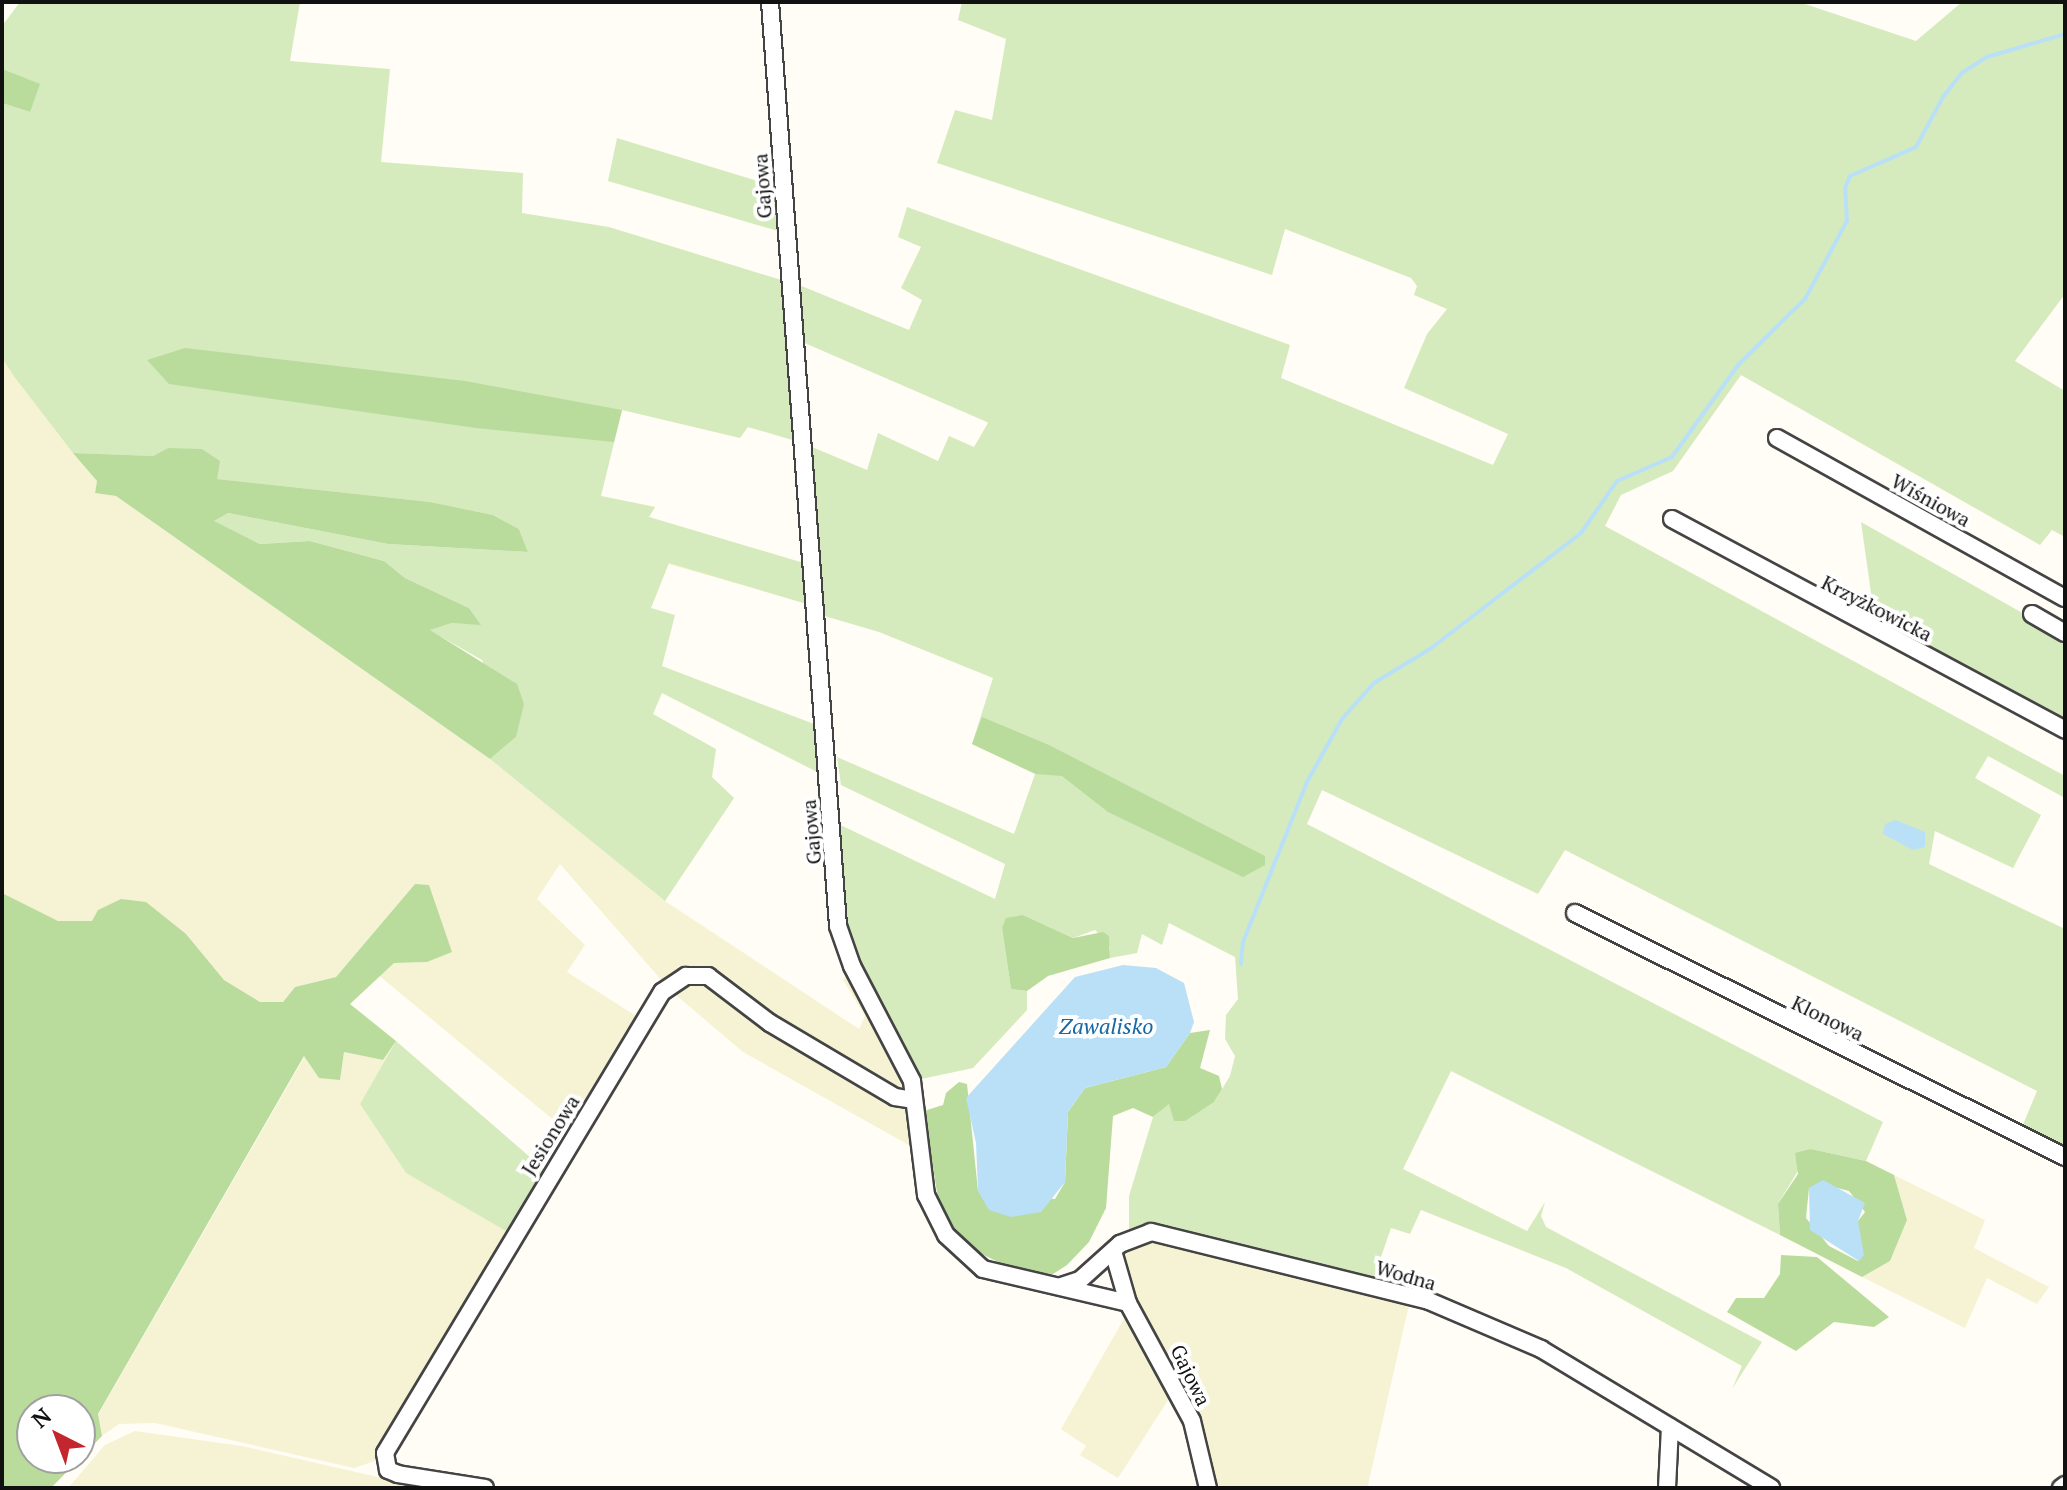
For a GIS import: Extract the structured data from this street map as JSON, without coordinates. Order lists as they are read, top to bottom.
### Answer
{
  "streets": {
    "street": [
      "Gajowa",
      "Wiśniowa",
      "Krzyżkowicka",
      "Klonowa",
      "Jesionowa",
      "Wodna"
    ]
  },
  "crossings": [
    ["Gajowa", "Jesionowa"],
    ["Gajowa", "Wodna"]
  ],
  "water": ["Zawalisko"],
  "north": "top left"
}
